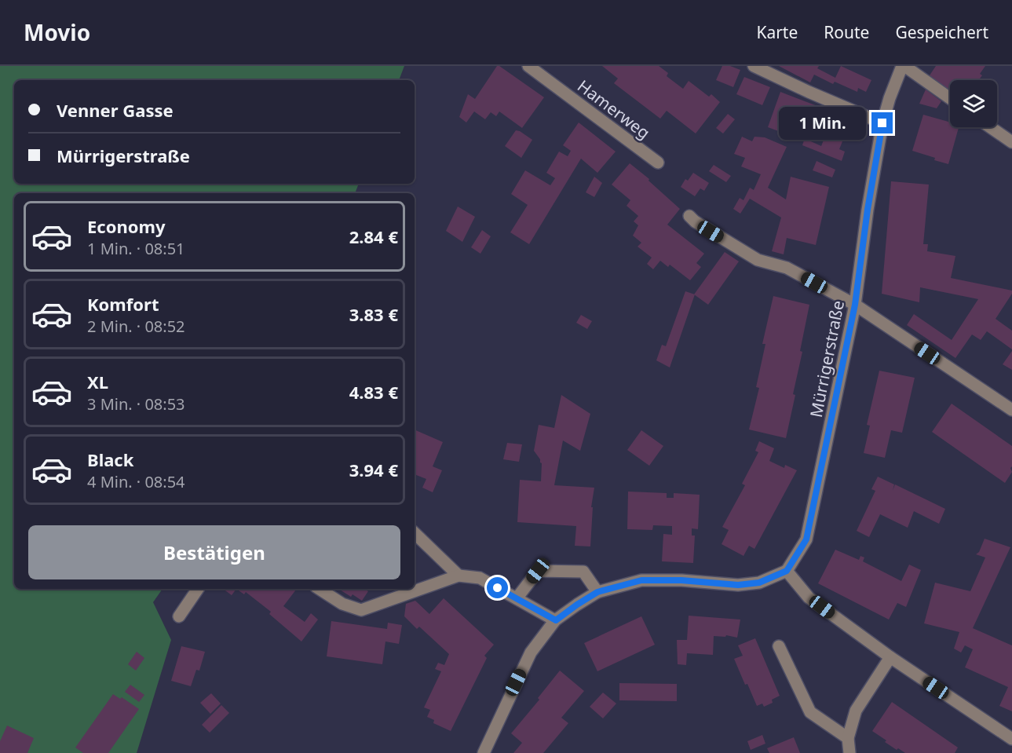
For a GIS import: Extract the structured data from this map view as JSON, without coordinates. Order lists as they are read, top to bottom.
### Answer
{
  "streets": {
    "street": ["Hamerweg", "Mürrigerstraße"]
  },
  "page": {
    "header": "Movio",
    "nav": ["Karte", "Route", "Gespeichert"],
    "banner": ["Venner Gasse", "Mürrigerstraße"],
    "bubble": "1 Min.",
    "list": [
      {
        "name": "Economy",
        "note": "1 Min. · 08:51",
        "value": "2.84 €"
      },
      {
        "name": "Komfort",
        "note": "2 Min. · 08:52",
        "value": "3.83 €"
      },
      {
        "name": "XL",
        "note": "3 Min. · 08:53",
        "value": "4.83 €"
      },
      {
        "name": "Black",
        "note": "4 Min. · 08:54",
        "value": "3.94 €"
      }
    ],
    "buttons": "Bestätigen"
  }
}
